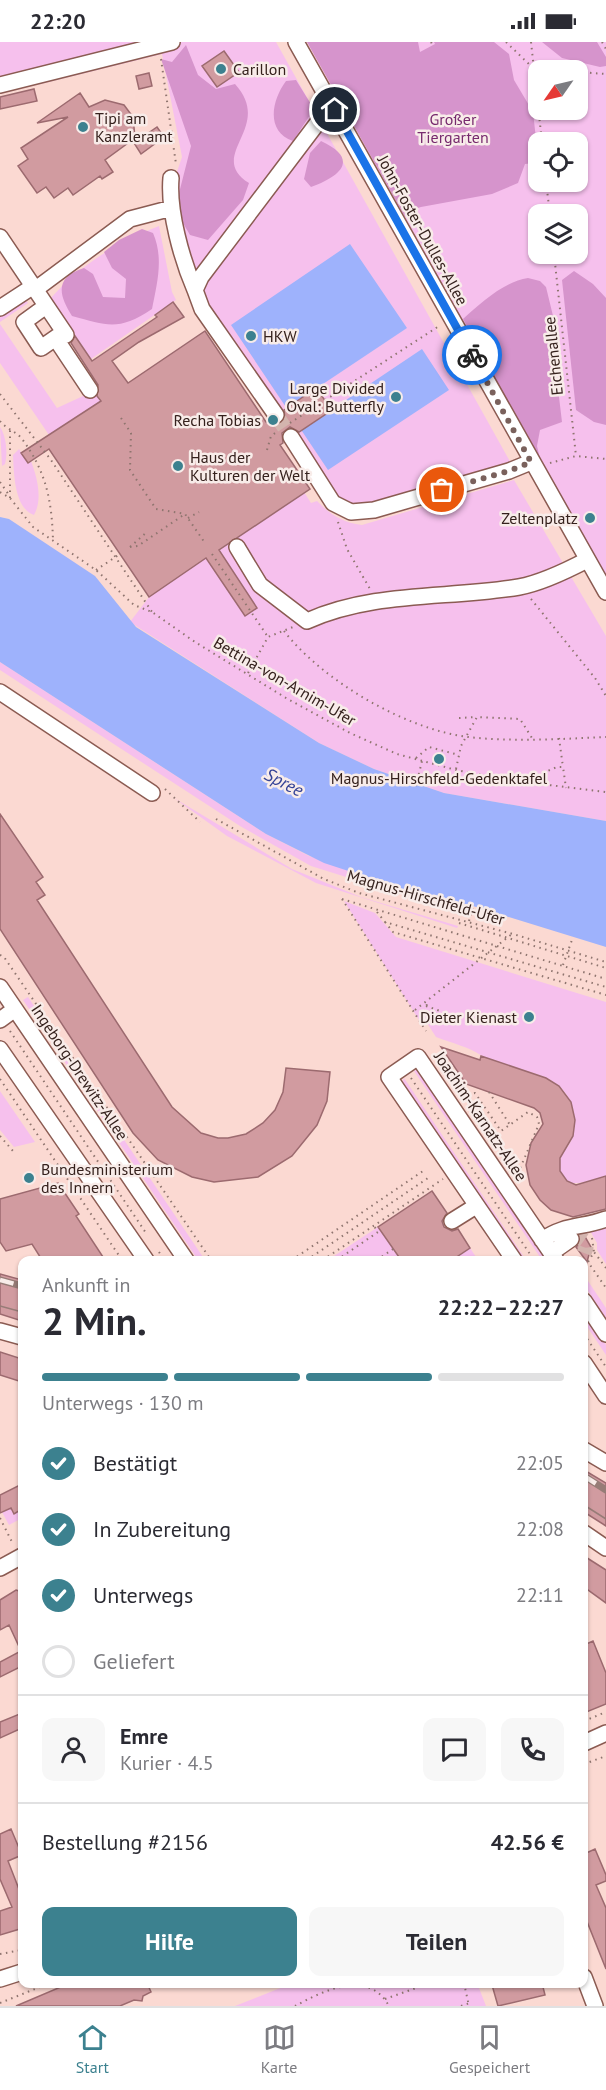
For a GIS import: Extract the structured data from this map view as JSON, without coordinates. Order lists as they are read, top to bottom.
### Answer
{
  "streets": {
    "street": ["John-Foster-Dulles-Allee", "Ingeborg-Drewitz-Allee", "Joachim-Karnatz-Allee"],
    "path": ["Eichenallee", "Bettina-von-Arnim-Ufer", "Magnus-Hirschfeld-Ufer"]
  },
  "water": ["Spree"],
  "parks": ["Großer Tiergarten"],
  "places": [
    "Carillon",
    "Tipi am Kanzleramt",
    "HKW",
    "Large Divided Oval: Butterfly",
    "Recha Tobias",
    "Haus der Kulturen der Welt",
    "Zeltenplatz",
    "Magnus-Hirschfeld-Gedenktafel",
    "Dieter Kienast",
    "Bundesministerium des Innern"
  ],
  "north": "bottom left",
  "page": {
    "status": "22:20",
    "heading": ["2 Min.", "Ankunft in", "22:22–22:27"],
    "panel": [
      "Emre",
      "Kurier · 4.5",
      "Bestellung #2156",
      "42.56 €"
    ],
    "bar": "Unterwegs · 130 m",
    "list": [
      ["Bestätigt", "22:05"],
      ["In Zubereitung", "22:08"],
      ["Unterwegs", "22:11"],
      "Geliefert"
    ],
    "buttons": ["Hilfe", "Teilen"],
    "tabs": ["Start", "Karte", "Gespeichert"]
  }
}
